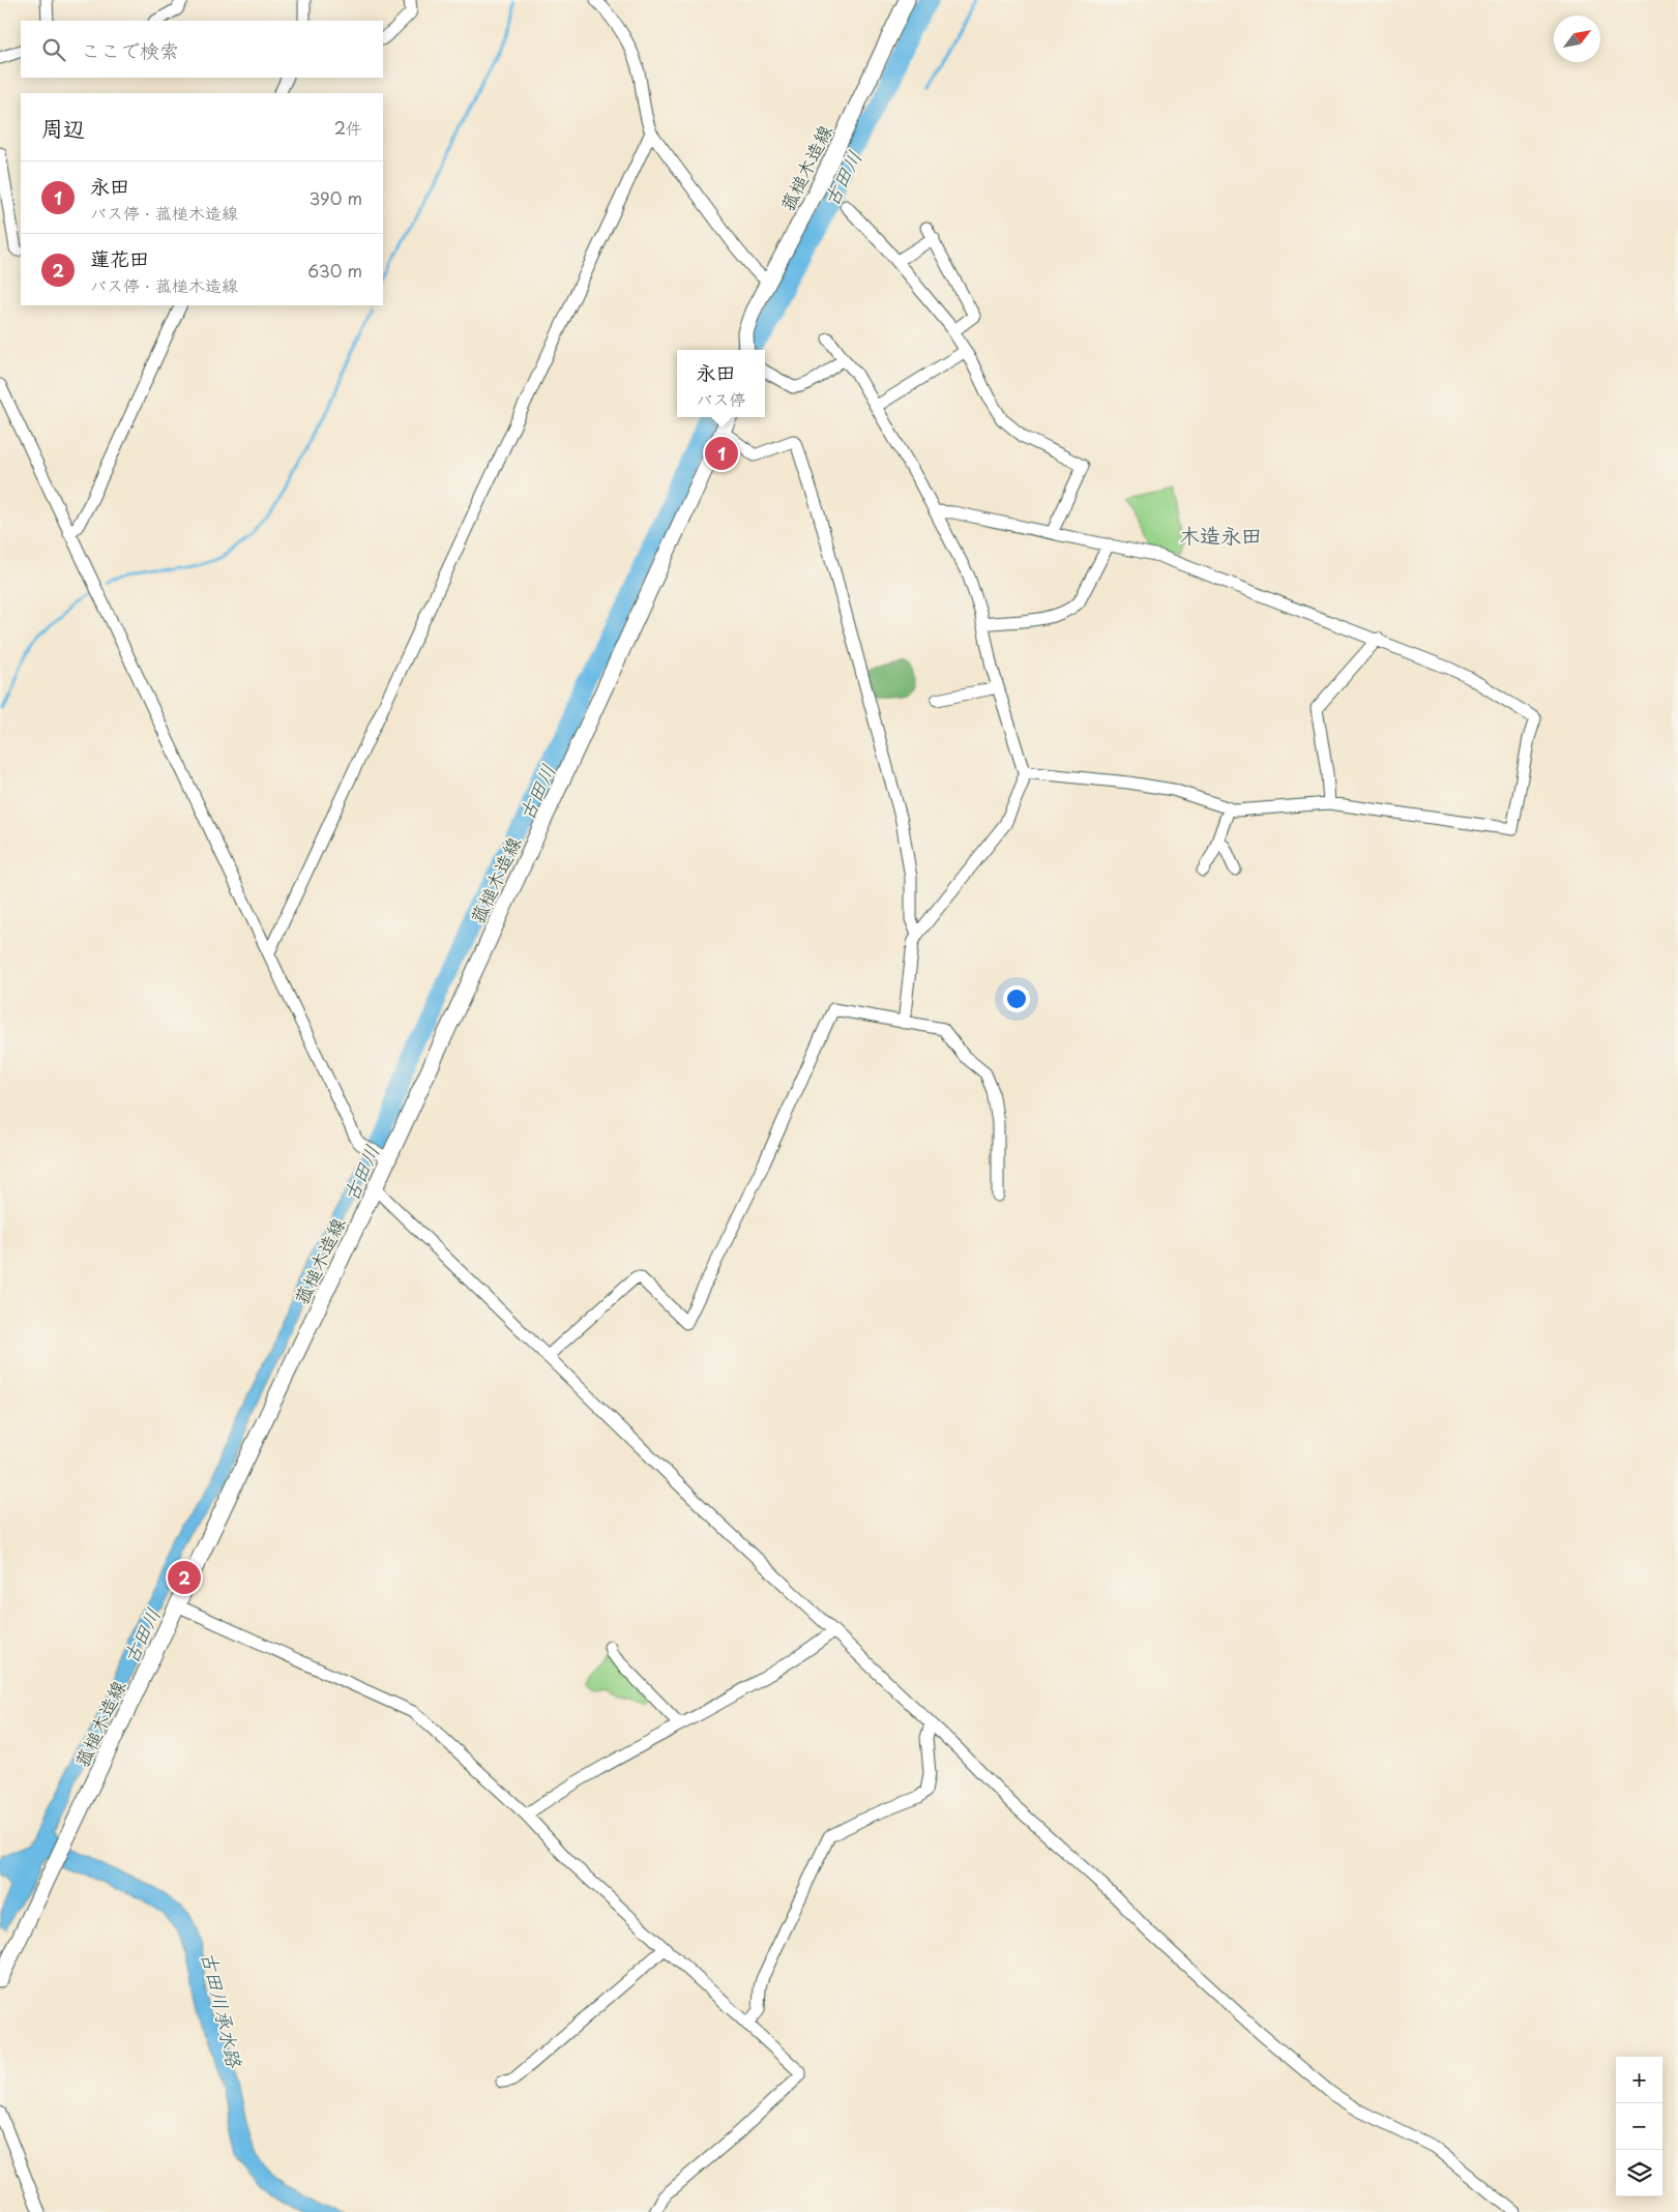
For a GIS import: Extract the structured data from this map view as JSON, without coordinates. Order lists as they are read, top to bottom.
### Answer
{
  "streets": {
    "main road": ["菰槌木造線"]
  },
  "districts": ["木造永田"],
  "water": ["古田川", "古田川承水路"],
  "north": "top right",
  "page": {
    "search": "ここで検索",
    "heading": ["周辺", "2件"],
    "list": [
      {
        "mark": "1",
        "name": "永田",
        "note": "バス停 · 菰槌木造線",
        "value": "390 m"
      },
      {
        "mark": "2",
        "name": "蓮花田",
        "note": "バス停 · 菰槌木造線",
        "value": "630 m"
      }
    ],
    "popup": ["永田", "バス停"],
    "pins": ["1", "2"],
    "map_buttons": ["+", "−"]
  }
}
